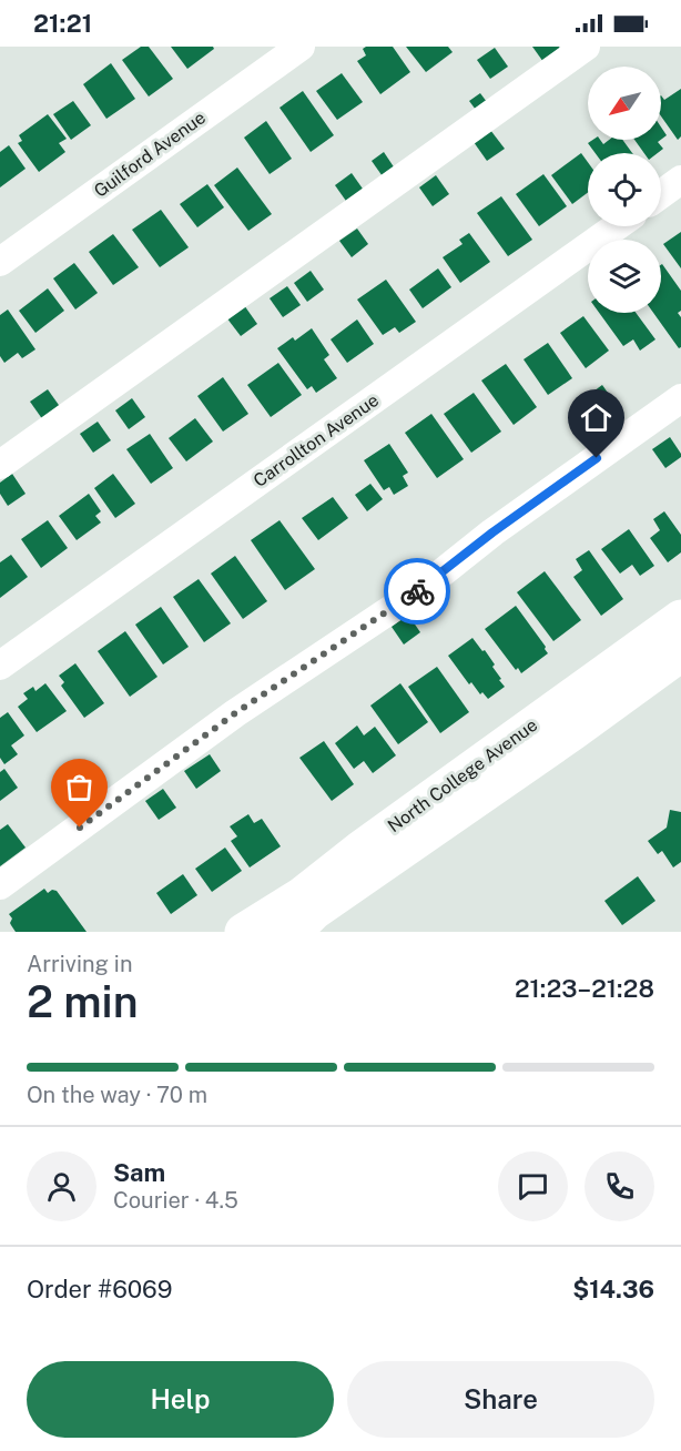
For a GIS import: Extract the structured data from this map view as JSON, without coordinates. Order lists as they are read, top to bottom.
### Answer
{
  "streets": {
    "main road": ["North College Avenue"],
    "street": ["Guilford Avenue", "Carrollton Avenue"]
  },
  "north": "bottom left",
  "page": {
    "status": "21:21",
    "heading": ["2 min", "Arriving in", "21:23–21:28"],
    "panel": [
      "Sam",
      "Courier · 4.5",
      "Order #6069",
      "$14.36"
    ],
    "bar": "On the way · 70 m",
    "buttons": ["Help", "Share"]
  }
}
